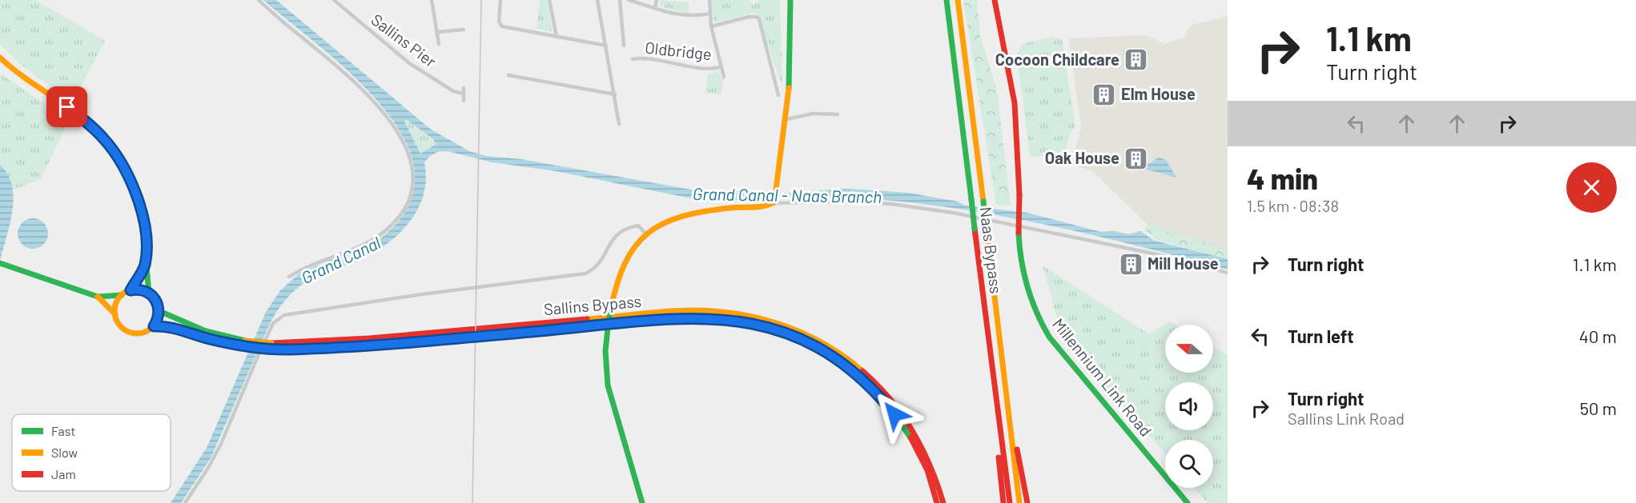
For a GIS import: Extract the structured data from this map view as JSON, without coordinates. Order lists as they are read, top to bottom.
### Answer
{
  "streets": {
    "main road": ["Naas Bypass", "Sallins Bypass", "Millennium Link Road"],
    "street": ["Sallins Pier", "Oldbridge"]
  },
  "water": ["Grand Canal - Naas Branch", "Grand Canal"],
  "places": {
    "building": [
      "Cocoon Childcare",
      "Elm House",
      "Oak House",
      "Mill House"
    ]
  },
  "legend": ["Fast", "Slow", "Jam"],
  "north": "left",
  "page": {
    "turn": ["1.1 km", "Turn right"],
    "heading": ["4 min", "1.5 km · 08:38"],
    "list": [
      {
        "name": "Turn right",
        "value": "1.1 km"
      },
      {
        "name": "Turn left",
        "value": "40 m"
      },
      {
        "name": "Turn right",
        "note": "Sallins Link Road",
        "value": "50 m"
      }
    ]
  }
}
